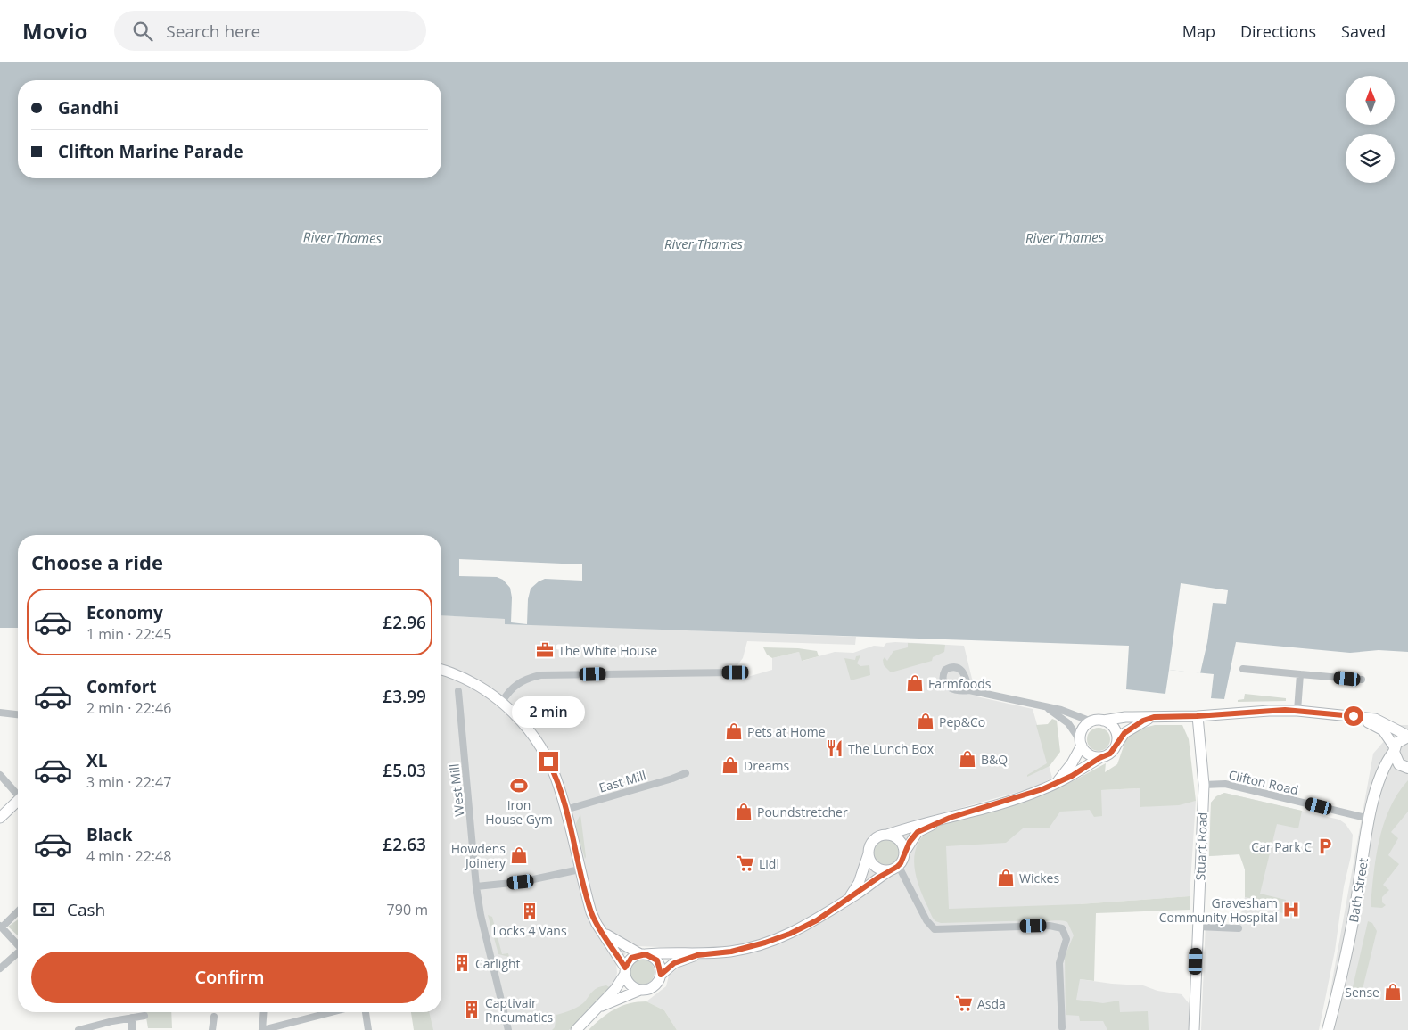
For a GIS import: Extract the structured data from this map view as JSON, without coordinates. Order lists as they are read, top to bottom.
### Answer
{
  "streets": {
    "main road": ["Bath Street"],
    "street": [
      "East Mill",
      "Clifton Road",
      "West Mill",
      "Stuart Road"
    ]
  },
  "crossings": [
    ["Clifton Road", "Stuart Road"],
    ["Clifton Road", "Bath Street"]
  ],
  "water": ["River Thames"],
  "places": {
    "office": ["The White House"],
    "shop": [
      "Farmfoods",
      "Pep&Co",
      "Pets at Home",
      "B&Q",
      "Dreams",
      "Poundstretcher",
      "Howdens Joinery",
      "Wickes",
      "Sense"
    ],
    "restaurant": ["The Lunch Box"],
    "sports": ["Iron House Gym"],
    "parking": ["Car Park C"],
    "supermarket": ["Lidl", "Asda"],
    "hospital": ["Gravesham Community Hospital"],
    "building": ["Locks 4 Vans", "Carlight", "Captivair Pneumatics"]
  },
  "north": "top",
  "page": {
    "header": "Movio",
    "search": "Search here",
    "nav": ["Map", "Directions", "Saved"],
    "banner": ["Gandhi", "Clifton Marine Parade"],
    "heading": "Choose a ride",
    "list": [
      {
        "name": "Economy",
        "note": "1 min · 22:45",
        "value": "£2.96"
      },
      {
        "name": "Comfort",
        "note": "2 min · 22:46",
        "value": "£3.99"
      },
      {
        "name": "XL",
        "note": "3 min · 22:47",
        "value": "£5.03"
      },
      {
        "name": "Black",
        "note": "4 min · 22:48",
        "value": "£2.63"
      }
    ],
    "bubble": "2 min",
    "pay": ["Cash", "790 m"],
    "buttons": "Confirm"
  }
}
